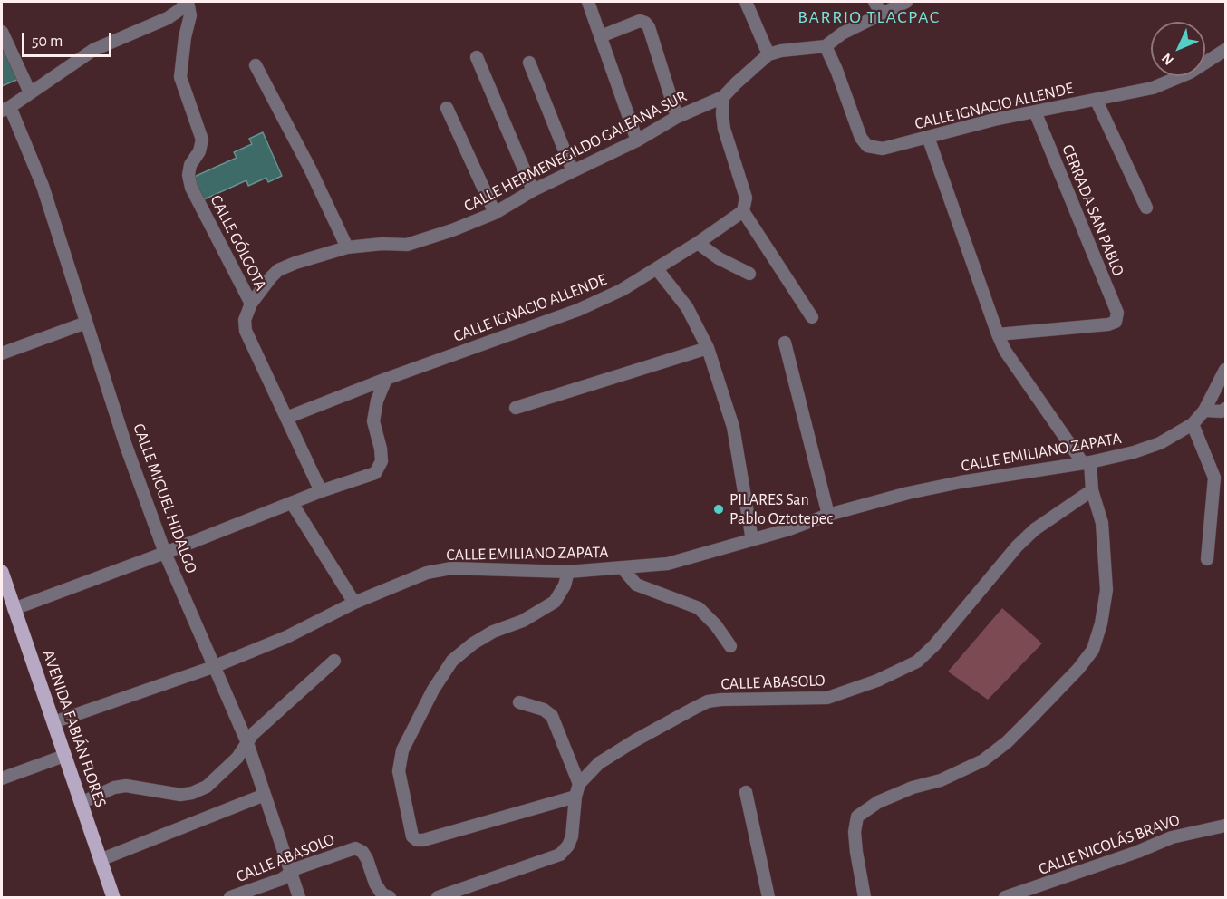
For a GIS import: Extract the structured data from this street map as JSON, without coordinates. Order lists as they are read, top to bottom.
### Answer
{
  "streets": {
    "main road": ["AVENIDA FABIÁN FLORES"],
    "street": [
      "CALLE IGNACIO ALLENDE",
      "CALLE HERMENEGILDO GALEANA SUR",
      "CERRADA SAN PABLO",
      "CALLE GÓLGOTA",
      "CALLE EMILIANO ZAPATA",
      "CALLE MIGUEL HIDALGO",
      "CALLE ABASOLO",
      "CALLE NICOLÁS BRAVO"
    ]
  },
  "crossings": [
    ["CALLE IGNACIO ALLENDE", "CERRADA SAN PABLO"],
    ["CALLE IGNACIO ALLENDE", "CALLE GÓLGOTA"],
    ["CALLE HERMENEGILDO GALEANA SUR", "CALLE GÓLGOTA"],
    ["CALLE EMILIANO ZAPATA", "CALLE MIGUEL HIDALGO"],
    ["CALLE EMILIANO ZAPATA", "AVENIDA FABIÁN FLORES"],
    ["CALLE MIGUEL HIDALGO", "CALLE ABASOLO"]
  ],
  "districts": ["BARRIO TLACPAC"],
  "places": ["PILARES San Pablo Oztotepec"],
  "scale_bar": "50 m",
  "north": "bottom left"
}
